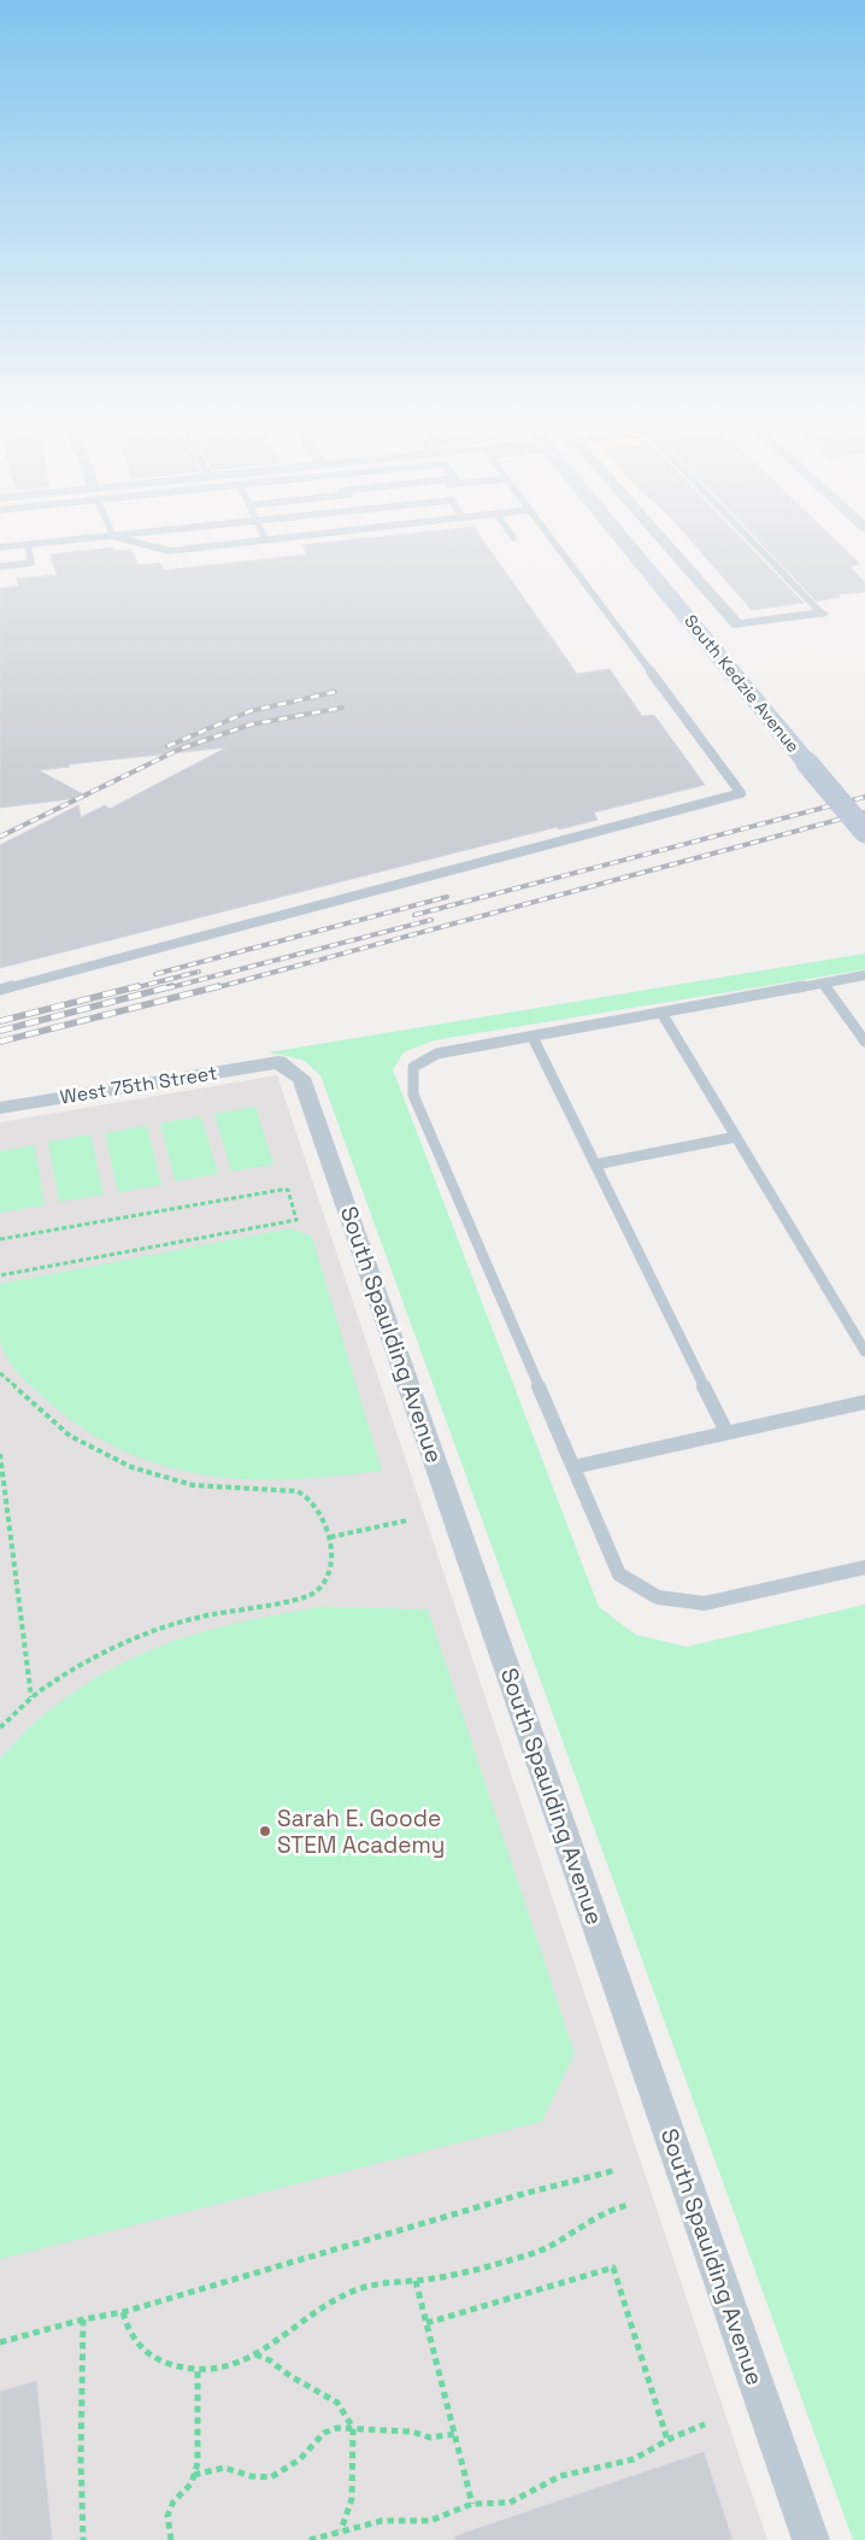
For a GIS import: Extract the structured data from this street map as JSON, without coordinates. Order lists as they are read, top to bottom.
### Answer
{
  "streets": {
    "main road": ["South Kedzie Avenue"],
    "street": ["West 75th Street", "South Spaulding Avenue"]
  },
  "crossings": [
    ["West 75th Street", "South Spaulding Avenue"]
  ],
  "places": ["Sarah E. Goode STEM Academy"]
}
